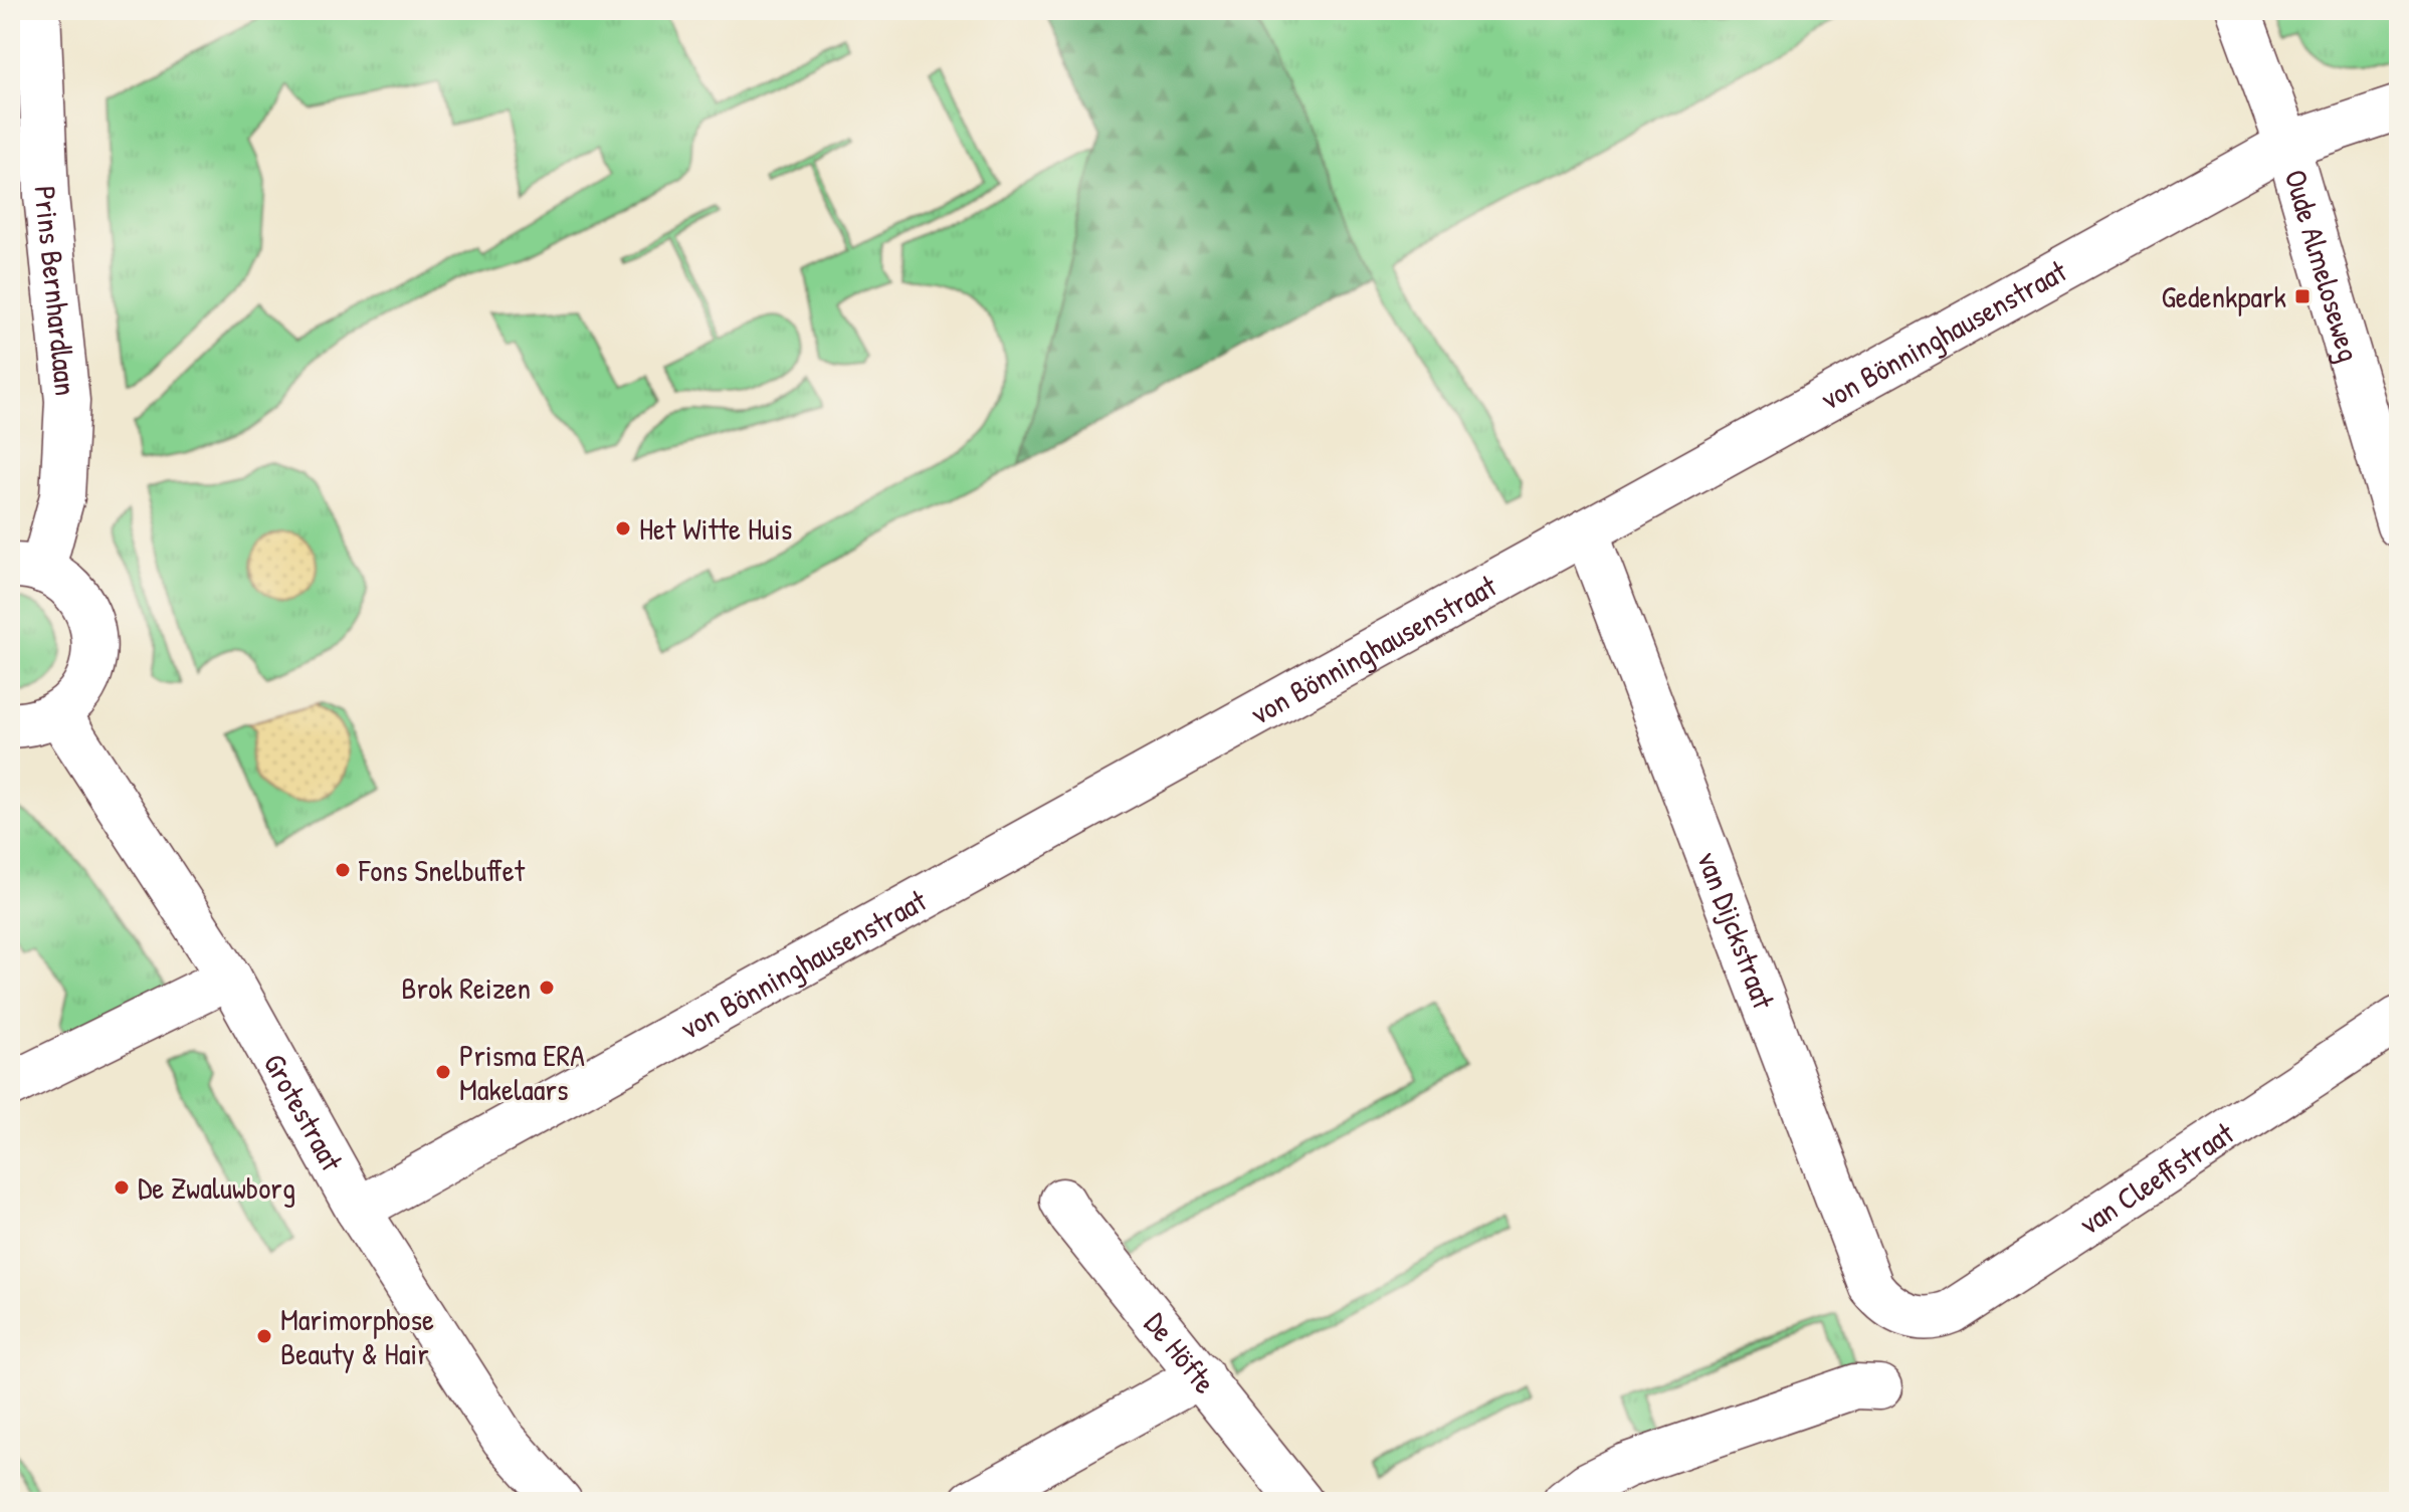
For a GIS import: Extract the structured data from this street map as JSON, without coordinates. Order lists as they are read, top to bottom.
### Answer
{
  "streets": {
    "street": [
      "Oude Almeloseweg",
      "Prins Bernhardlaan",
      "von Bönninghausenstraat",
      "van Dijckstraat",
      "Grotestraat",
      "van Cleeffstraat",
      "De Höfte"
    ]
  },
  "crossings": [
    ["Oude Almeloseweg", "von Bönninghausenstraat"],
    ["von Bönninghausenstraat", "van Dijckstraat"],
    ["von Bönninghausenstraat", "Grotestraat"],
    ["van Dijckstraat", "van Cleeffstraat"]
  ],
  "places": {
    "transit": ["Gedenkpark"],
    "other": [
      "Het Witte Huis",
      "Fons Snelbuffet",
      "Brok Reizen",
      "Prisma ERA Makelaars",
      "De Zwaluwborg",
      "Marimorphose Beauty & Hair"
    ]
  }
}
